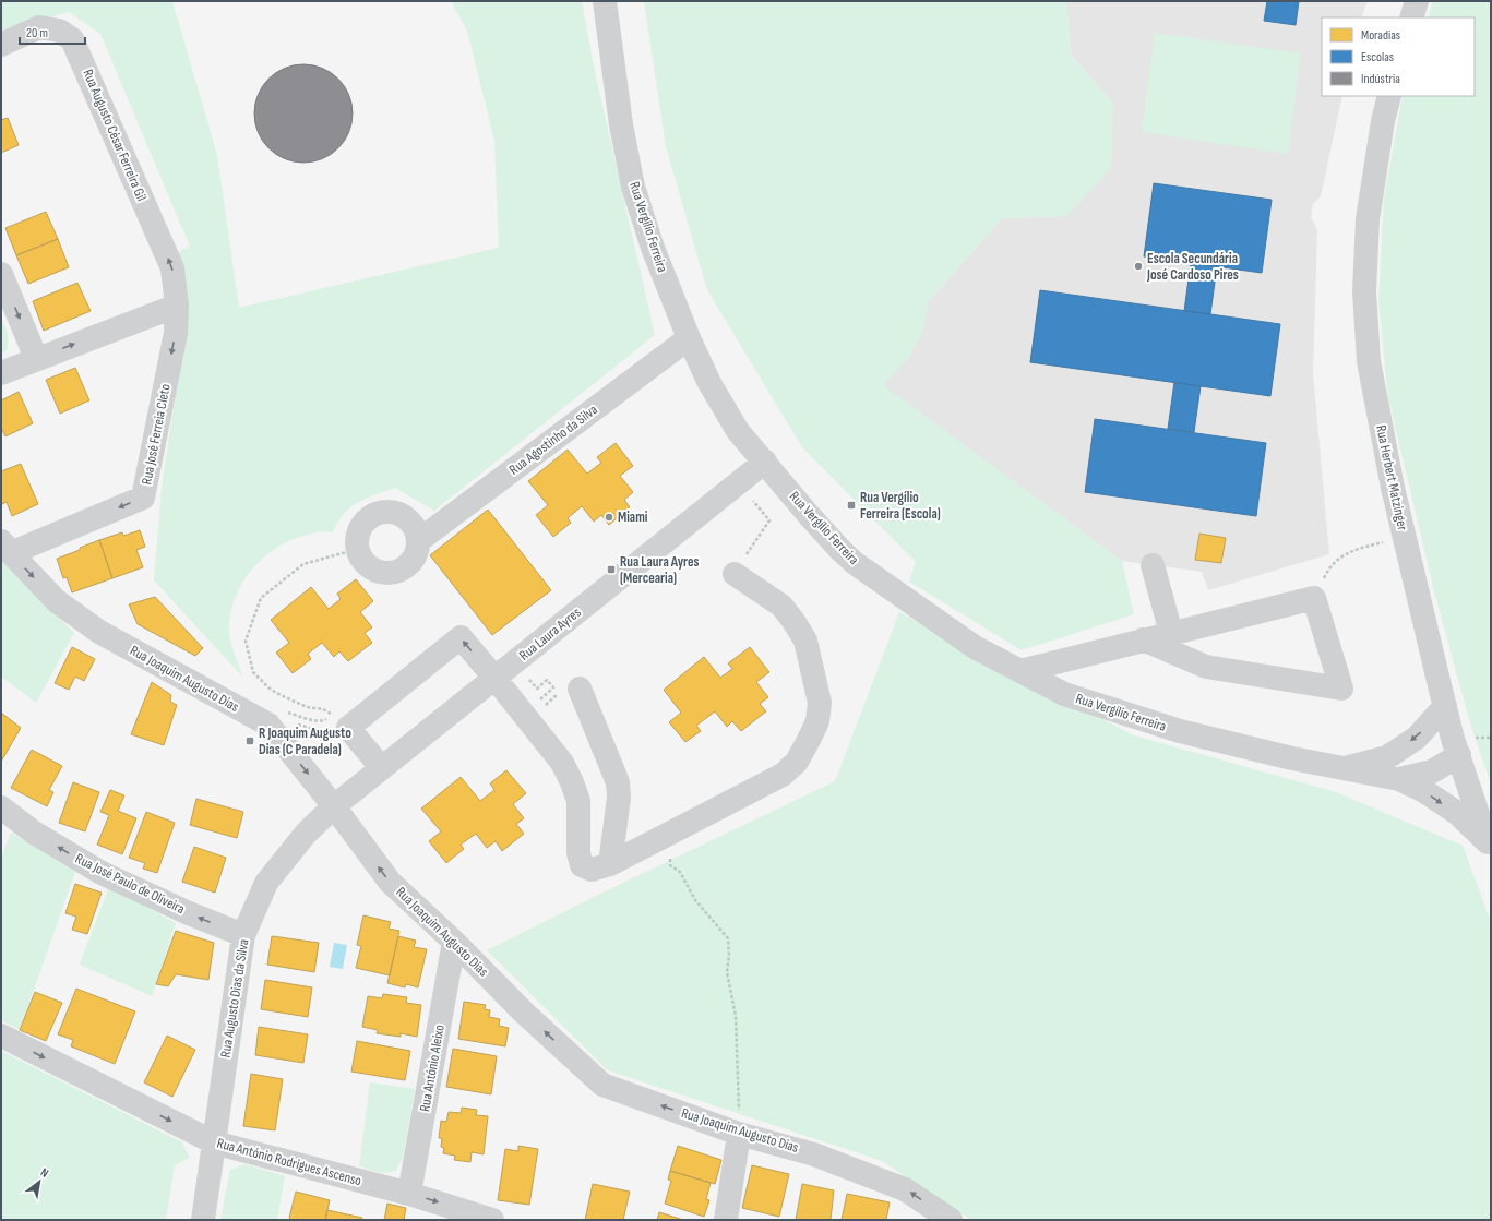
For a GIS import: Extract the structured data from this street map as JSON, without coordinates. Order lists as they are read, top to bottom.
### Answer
{
  "streets": {
    "street": [
      "Rua Augusto César Ferreira Gil",
      "Rua Vergílio Ferreira",
      "Rua José Ferreia Cleto",
      "Rua Agostinho da Silva",
      "Rua Herbert Matzinger",
      "Rua Laura Ayres",
      "Rua Joaquim Augusto Dias",
      "Rua José Paulo de Oliveira",
      "Rua Augusto Dias da Silva",
      "Rua António Aleixo",
      "Rua António Rodrigues Ascenso"
    ]
  },
  "crossings": [
    ["Rua Augusto César Ferreira Gil", "Rua José Ferreia Cleto"],
    ["Rua Vergílio Ferreira", "Rua Agostinho da Silva"],
    ["Rua Vergílio Ferreira", "Rua Herbert Matzinger"],
    ["Rua Vergílio Ferreira", "Rua Laura Ayres"],
    ["Rua José Ferreia Cleto", "Rua Joaquim Augusto Dias"],
    ["Rua Laura Ayres", "Rua Joaquim Augusto Dias"],
    ["Rua Laura Ayres", "Rua Augusto Dias da Silva"],
    ["Rua Joaquim Augusto Dias", "Rua Augusto Dias da Silva"],
    ["Rua Joaquim Augusto Dias", "Rua António Aleixo"],
    ["Rua José Paulo de Oliveira", "Rua Augusto Dias da Silva"],
    ["Rua Augusto Dias da Silva", "Rua António Rodrigues Ascenso"],
    ["Rua António Aleixo", "Rua António Rodrigues Ascenso"]
  ],
  "one_way": [
    "Rua Augusto César Ferreira Gil",
    "Rua José Ferreia Cleto",
    "Rua José Paulo de Oliveira",
    "Rua António Rodrigues Ascenso"
  ],
  "places": {
    "other": ["Escola Secundária José Cardoso Pires", "Miami"],
    "transit": ["Rua Vergílio Ferreira (Escola)", "Rua Laura Ayres (Mercearia)", "R Joaquim Augusto Dias (C Paradela)"]
  },
  "legend": ["Moradias", "Escolas", "Indústria"],
  "scale_bar": "20 m",
  "north": "top right"
}
